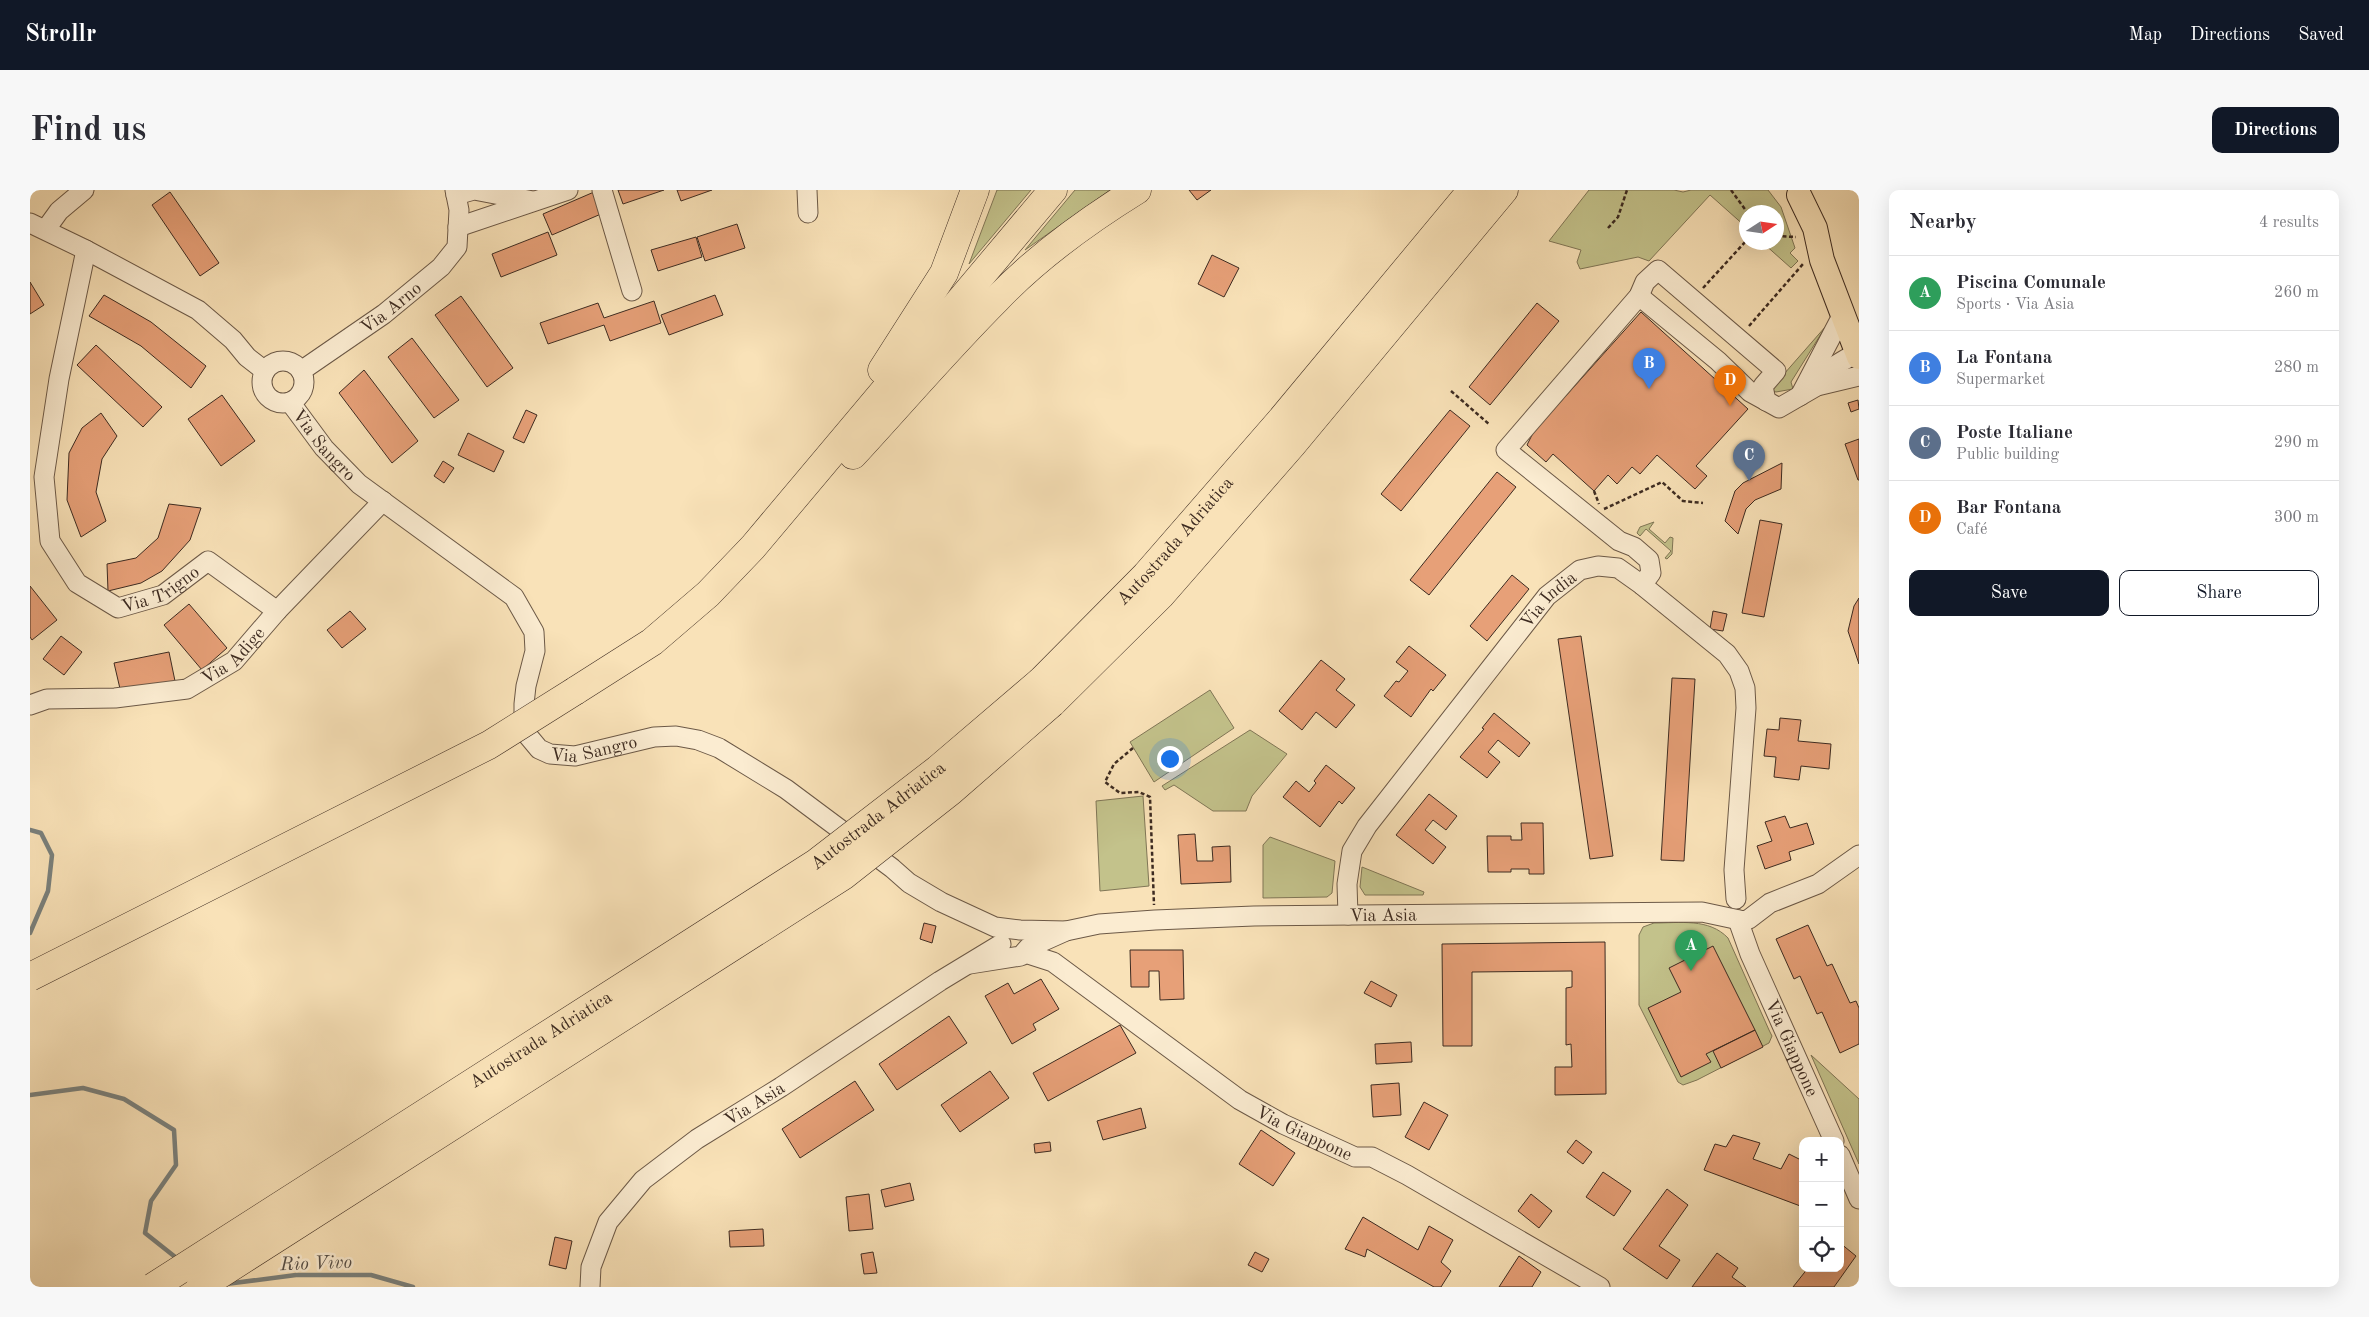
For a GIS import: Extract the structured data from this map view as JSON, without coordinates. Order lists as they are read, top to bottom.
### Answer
{
  "streets": {
    "highway": ["Autostrada Adriatica"],
    "street": [
      "Via Arno",
      "Via Sangro",
      "Via Trigno",
      "Via India",
      "Via Adige",
      "Via Asia",
      "Via Giappone"
    ]
  },
  "crossings": [
    ["Via Arno", "Via Sangro"],
    ["Via Sangro", "Via Adige"],
    ["Via Sangro", "Via Asia"],
    ["Via Trigno", "Via Adige"],
    ["Via India", "Via Asia"],
    ["Via India", "Via Giappone"],
    ["Via Asia", "Via Giappone"]
  ],
  "water": ["Rio Vivo"],
  "north": "right",
  "page": {
    "header": "Strollr",
    "nav": ["Map", "Directions", "Saved"],
    "buttons": [
      "Directions",
      ["Save", "Share"]
    ],
    "title": "Find us",
    "heading": ["Nearby", "4 results"],
    "list": [
      {
        "mark": "A",
        "name": "Piscina Comunale",
        "note": "Sports · Via Asia",
        "value": "260 m"
      },
      {
        "mark": "B",
        "name": "La Fontana",
        "note": "Supermarket",
        "value": "280 m"
      },
      {
        "mark": "C",
        "name": "Poste Italiane",
        "note": "Public building",
        "value": "290 m"
      },
      {
        "mark": "D",
        "name": "Bar Fontana",
        "note": "Café",
        "value": "300 m"
      }
    ],
    "pins": [
      "B",
      "D",
      "C",
      "A"
    ],
    "map_buttons": ["+", "−"]
  }
}
